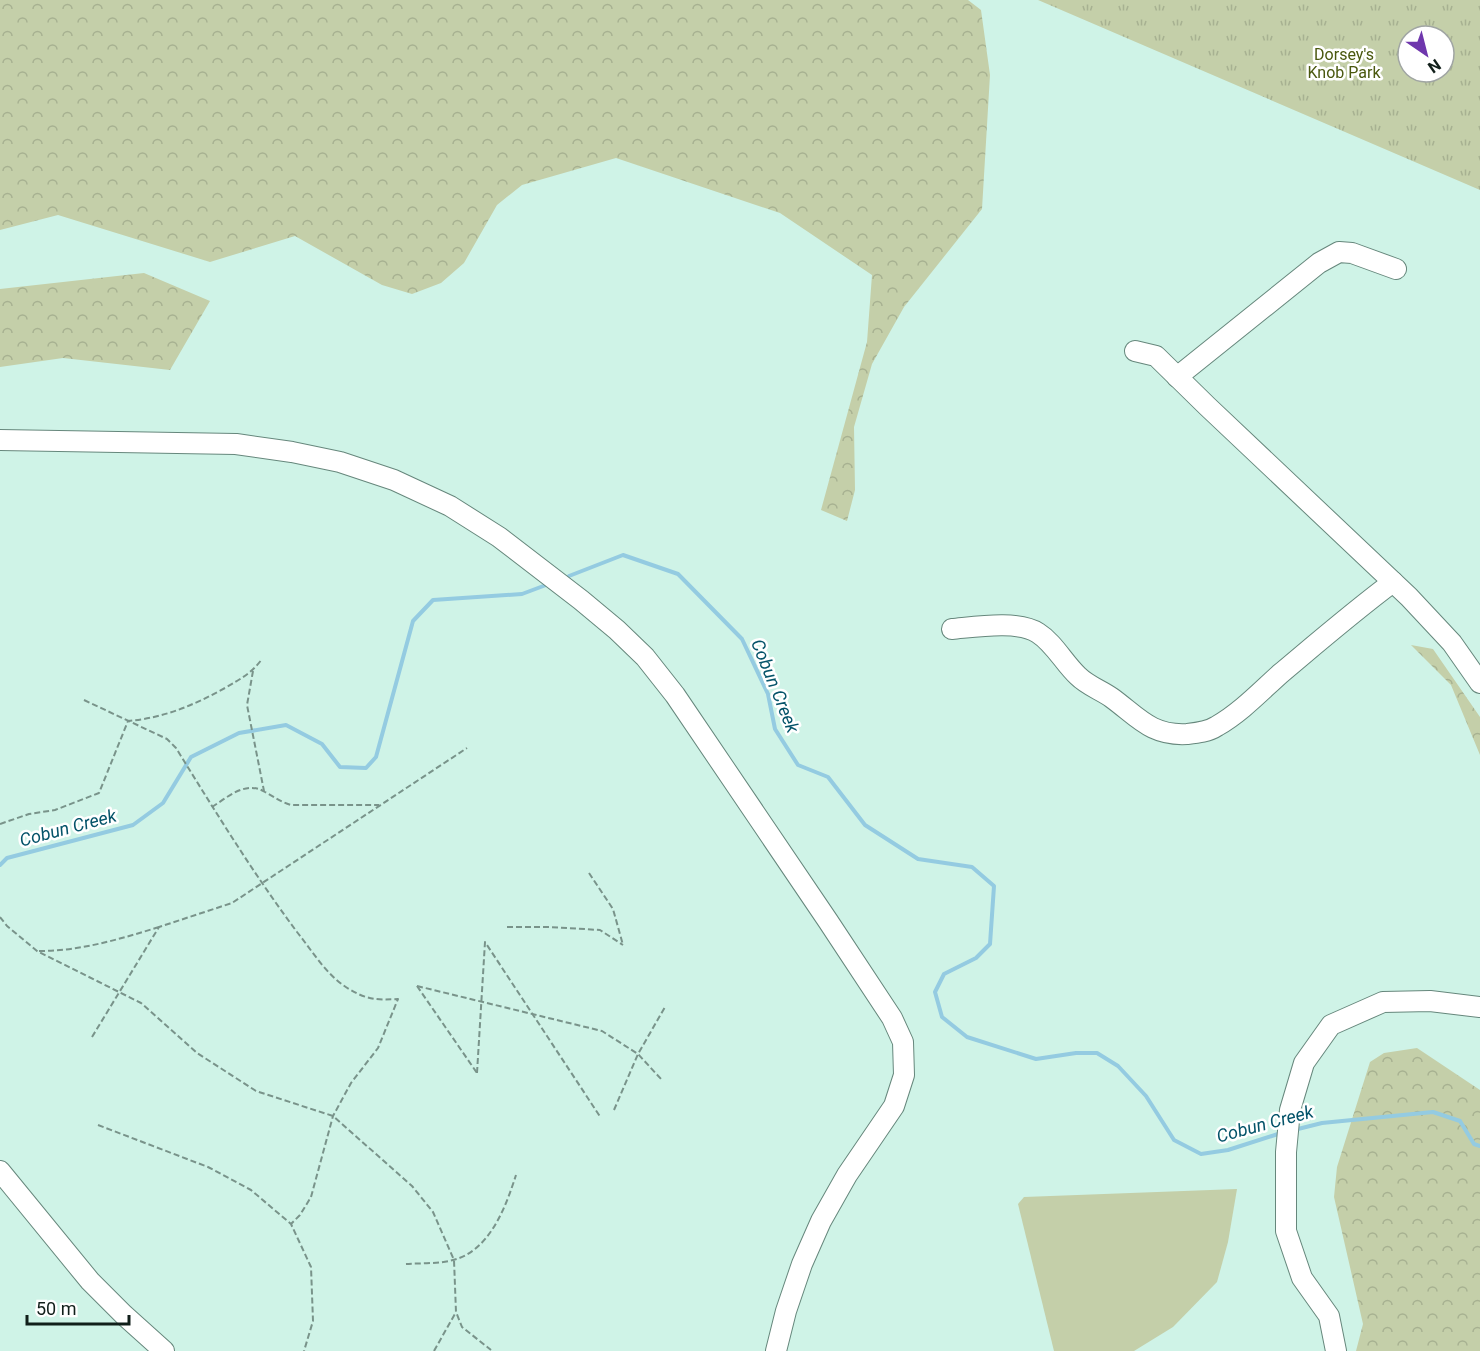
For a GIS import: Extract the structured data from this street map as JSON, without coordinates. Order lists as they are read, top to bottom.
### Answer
{
  "water": ["Cobun Creek"],
  "parks": ["Dorsey's Knob Park"],
  "scale_bar": "50 m",
  "north": "bottom right"
}
